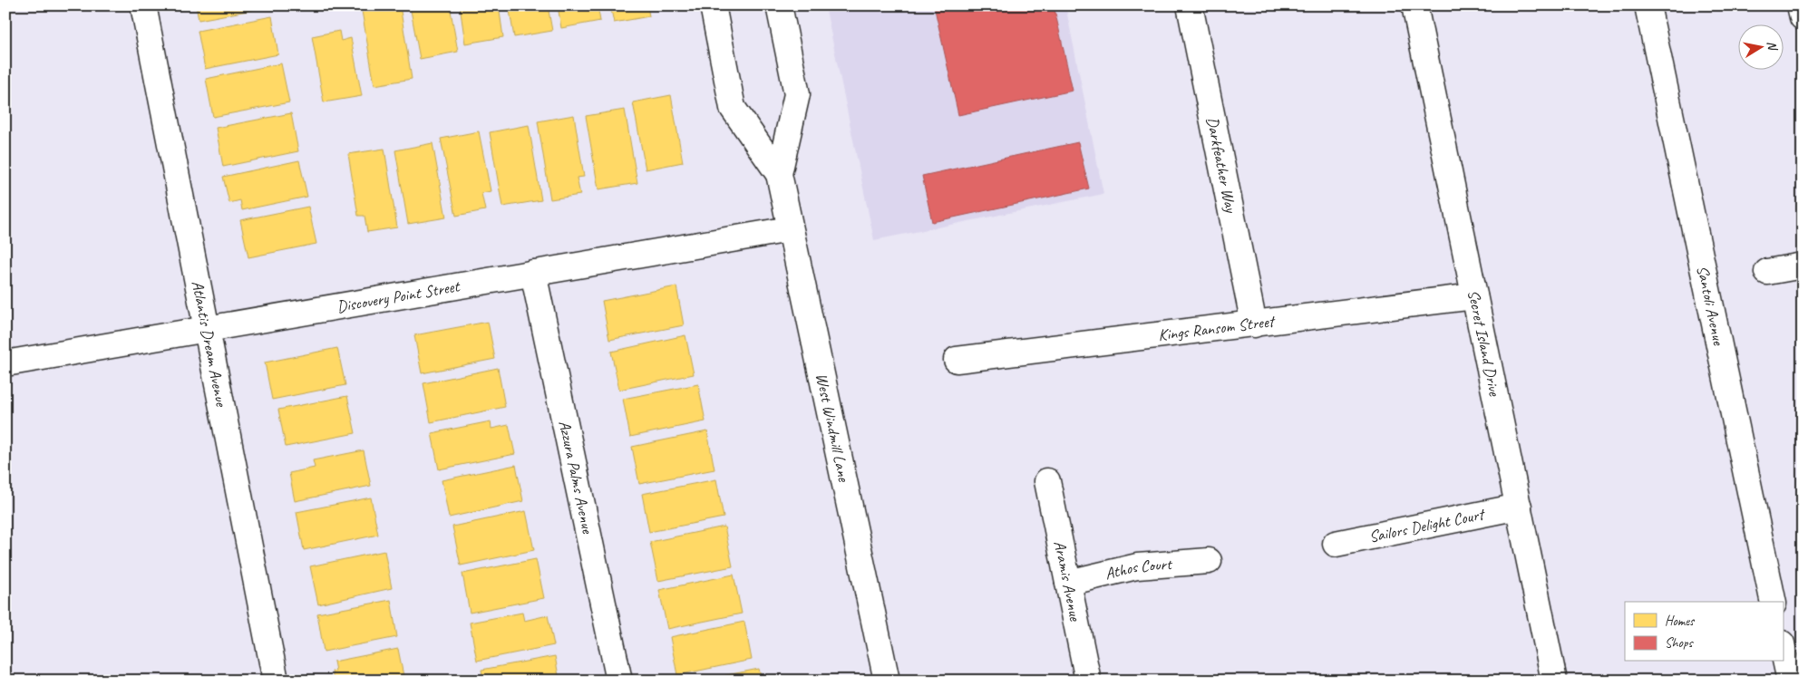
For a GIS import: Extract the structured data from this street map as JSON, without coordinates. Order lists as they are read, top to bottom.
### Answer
{
  "streets": {
    "street": [
      "Darkfeather Way",
      "Discovery Point Street",
      "Santoli Avenue",
      "Kings Ransom Street",
      "Atlantis Dream Avenue",
      "Secret Island Drive",
      "West Windmill Lane",
      "Azzura Palms Avenue",
      "Sailors Delight Court",
      "Athos Court",
      "Aramis Avenue"
    ]
  },
  "crossings": [
    ["Darkfeather Way", "Kings Ransom Street"],
    ["Discovery Point Street", "Atlantis Dream Avenue"],
    ["Discovery Point Street", "West Windmill Lane"],
    ["Discovery Point Street", "Azzura Palms Avenue"],
    ["Kings Ransom Street", "Secret Island Drive"],
    ["Secret Island Drive", "Sailors Delight Court"],
    ["Athos Court", "Aramis Avenue"]
  ],
  "legend": ["Homes", "Shops"],
  "north": "right"
}
